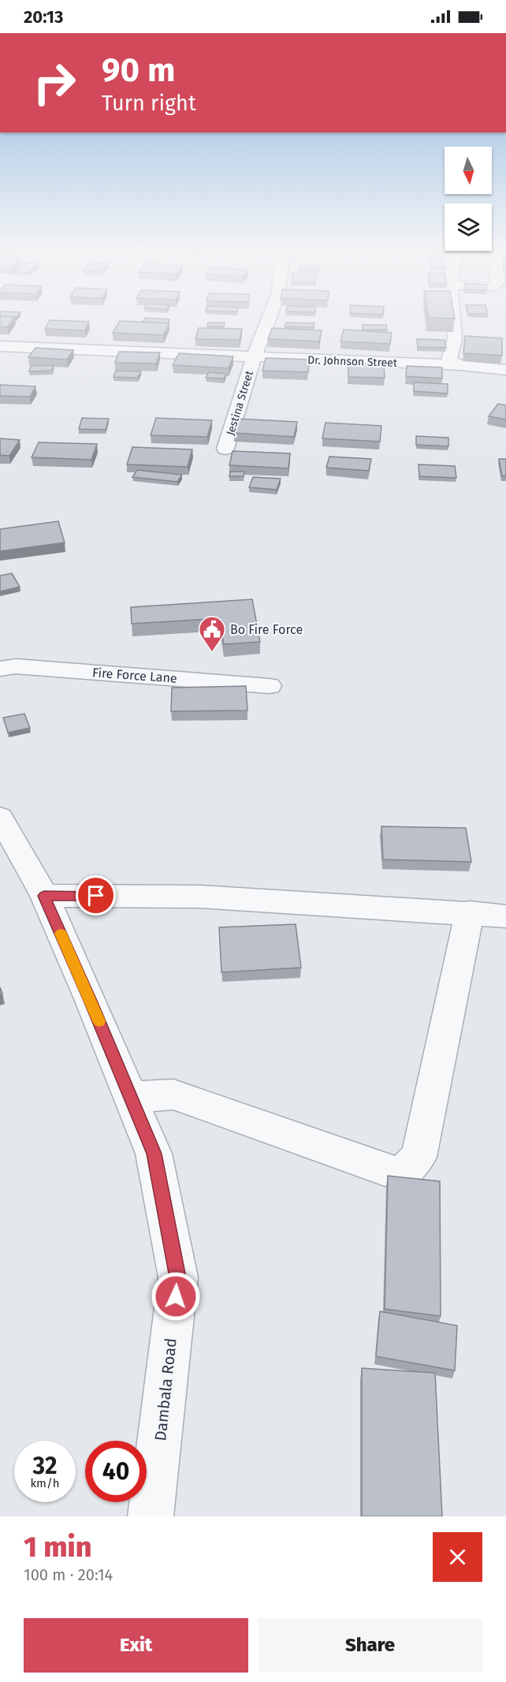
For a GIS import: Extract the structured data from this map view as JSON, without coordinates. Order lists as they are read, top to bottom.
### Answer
{
  "streets": {
    "street": [
      "Dr. Johnson Street",
      "Jestina Street",
      "Fire Force Lane",
      "Dambala Road"
    ]
  },
  "crossings": [
    ["Dr. Johnson Street", "Jestina Street"]
  ],
  "places": {
    "public building": ["Bo Fire Force"]
  },
  "north": "bottom",
  "page": {
    "status": "20:13",
    "turn": ["90 m", "Turn right"],
    "speed": "32 km/h",
    "limit": "40",
    "heading": ["1 min", "100 m · 20:14"],
    "buttons": ["Exit", "Share"]
  }
}
